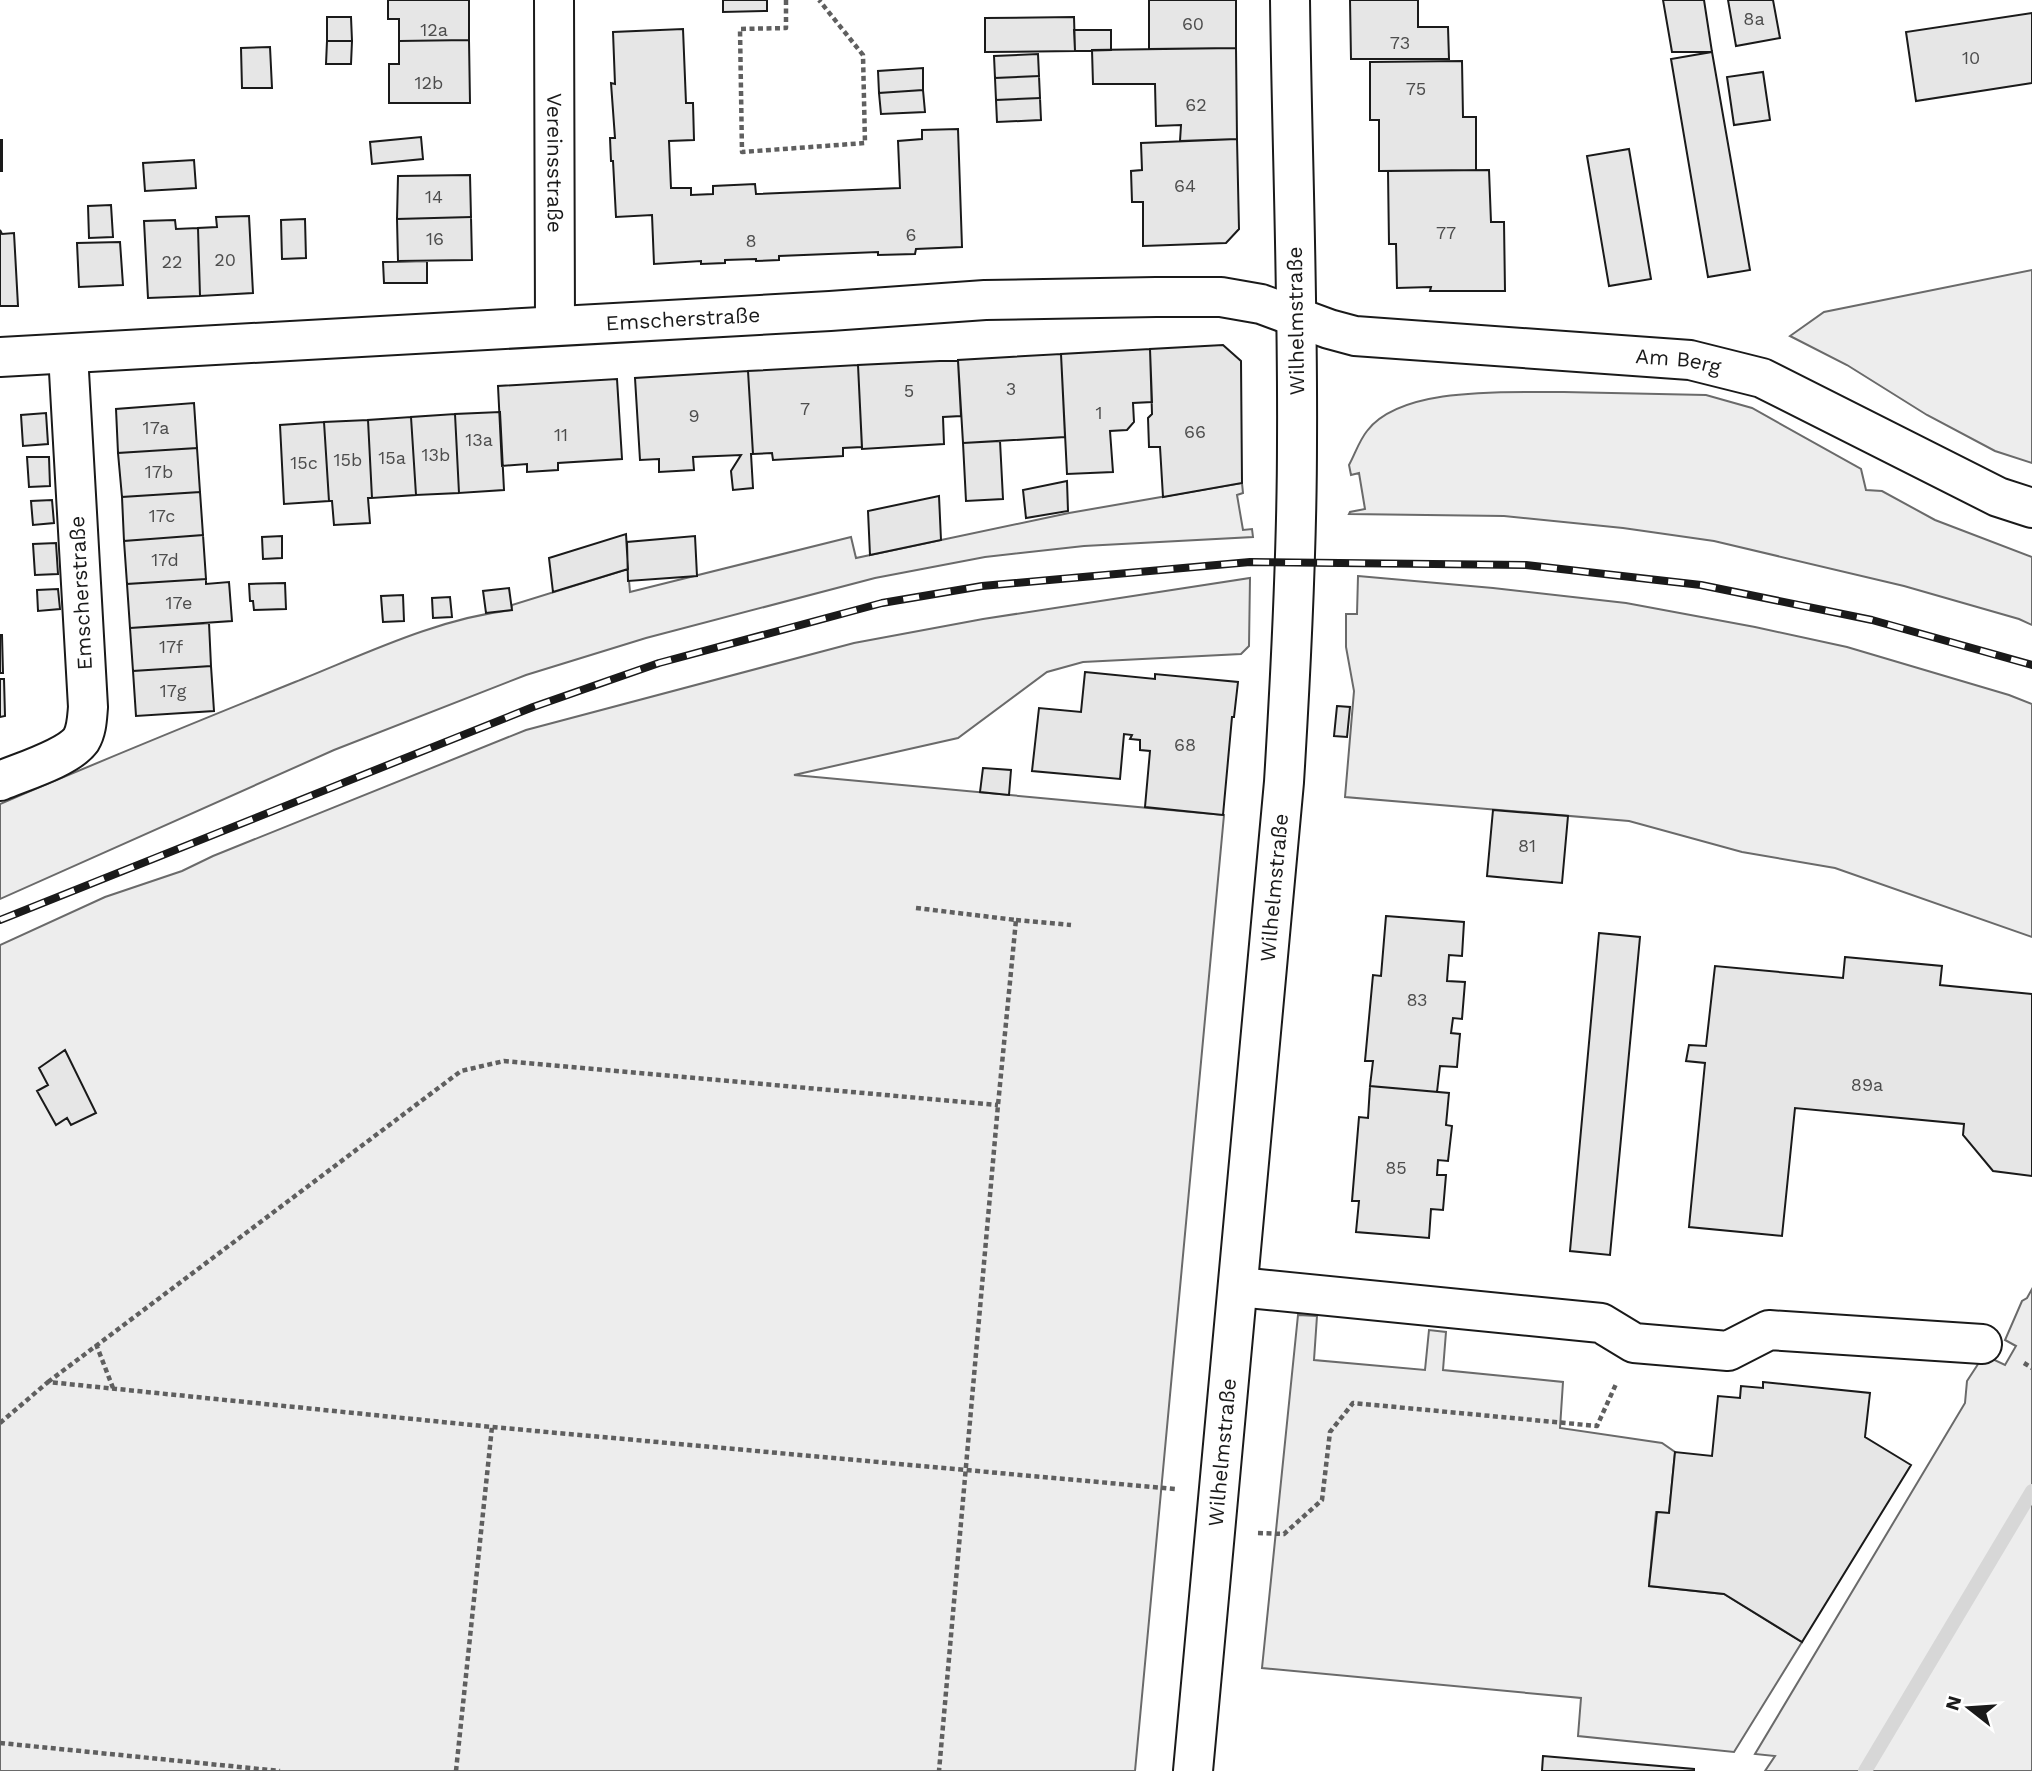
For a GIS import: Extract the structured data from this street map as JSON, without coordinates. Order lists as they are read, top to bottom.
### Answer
{
  "streets": {
    "street": [
      "Vereinsstraße",
      "Emscherstraße",
      "Wilhelmstraße",
      "Am Berg"
    ]
  },
  "crossings": [
    ["Vereinsstraße", "Emscherstraße"],
    ["Emscherstraße", "Wilhelmstraße"],
    ["Emscherstraße", "Am Berg"],
    ["Wilhelmstraße", "Am Berg"]
  ],
  "house_numbers": [
    "8a",
    "60",
    "12a",
    "73",
    "10",
    "12b",
    "75",
    "62",
    "64",
    "14",
    "77",
    "6",
    "16",
    "8",
    "20",
    "22",
    "3",
    "5",
    "7",
    "1",
    "9",
    "17a",
    "66",
    "11",
    "13a",
    "13b",
    "15a",
    "15b",
    "15c",
    "17b",
    "17c",
    "17d",
    "17e",
    "17f",
    "17g",
    "68",
    "81",
    "83",
    "89a",
    "85"
  ],
  "north": "left"
}
